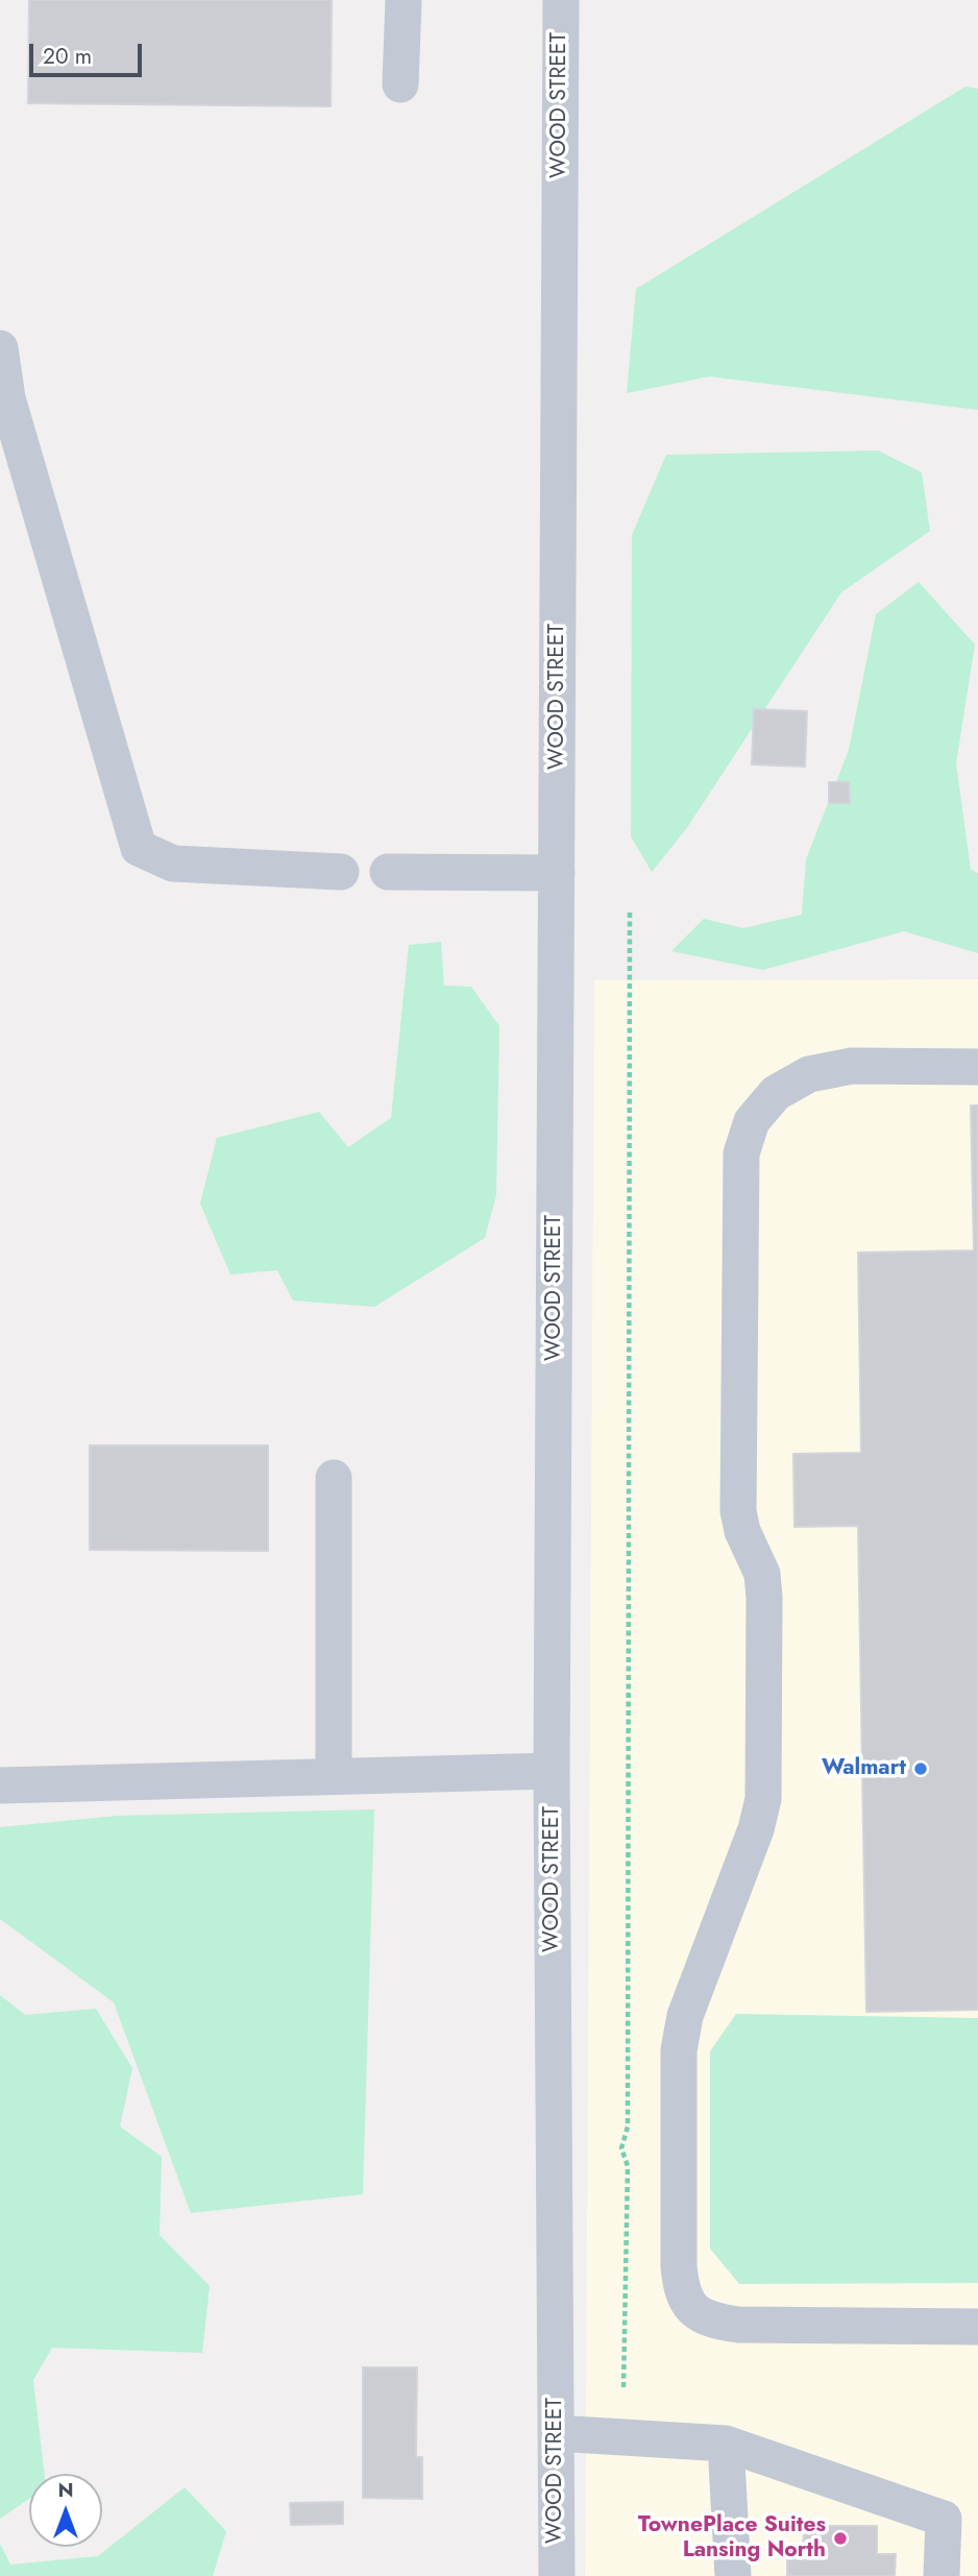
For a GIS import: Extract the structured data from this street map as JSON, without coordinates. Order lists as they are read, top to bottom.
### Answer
{
  "streets": {
    "street": ["WOOD STREET"]
  },
  "places": ["Walmart", "TownePlace Suites Lansing North"],
  "scale_bar": "20 m",
  "north": "top"
}
